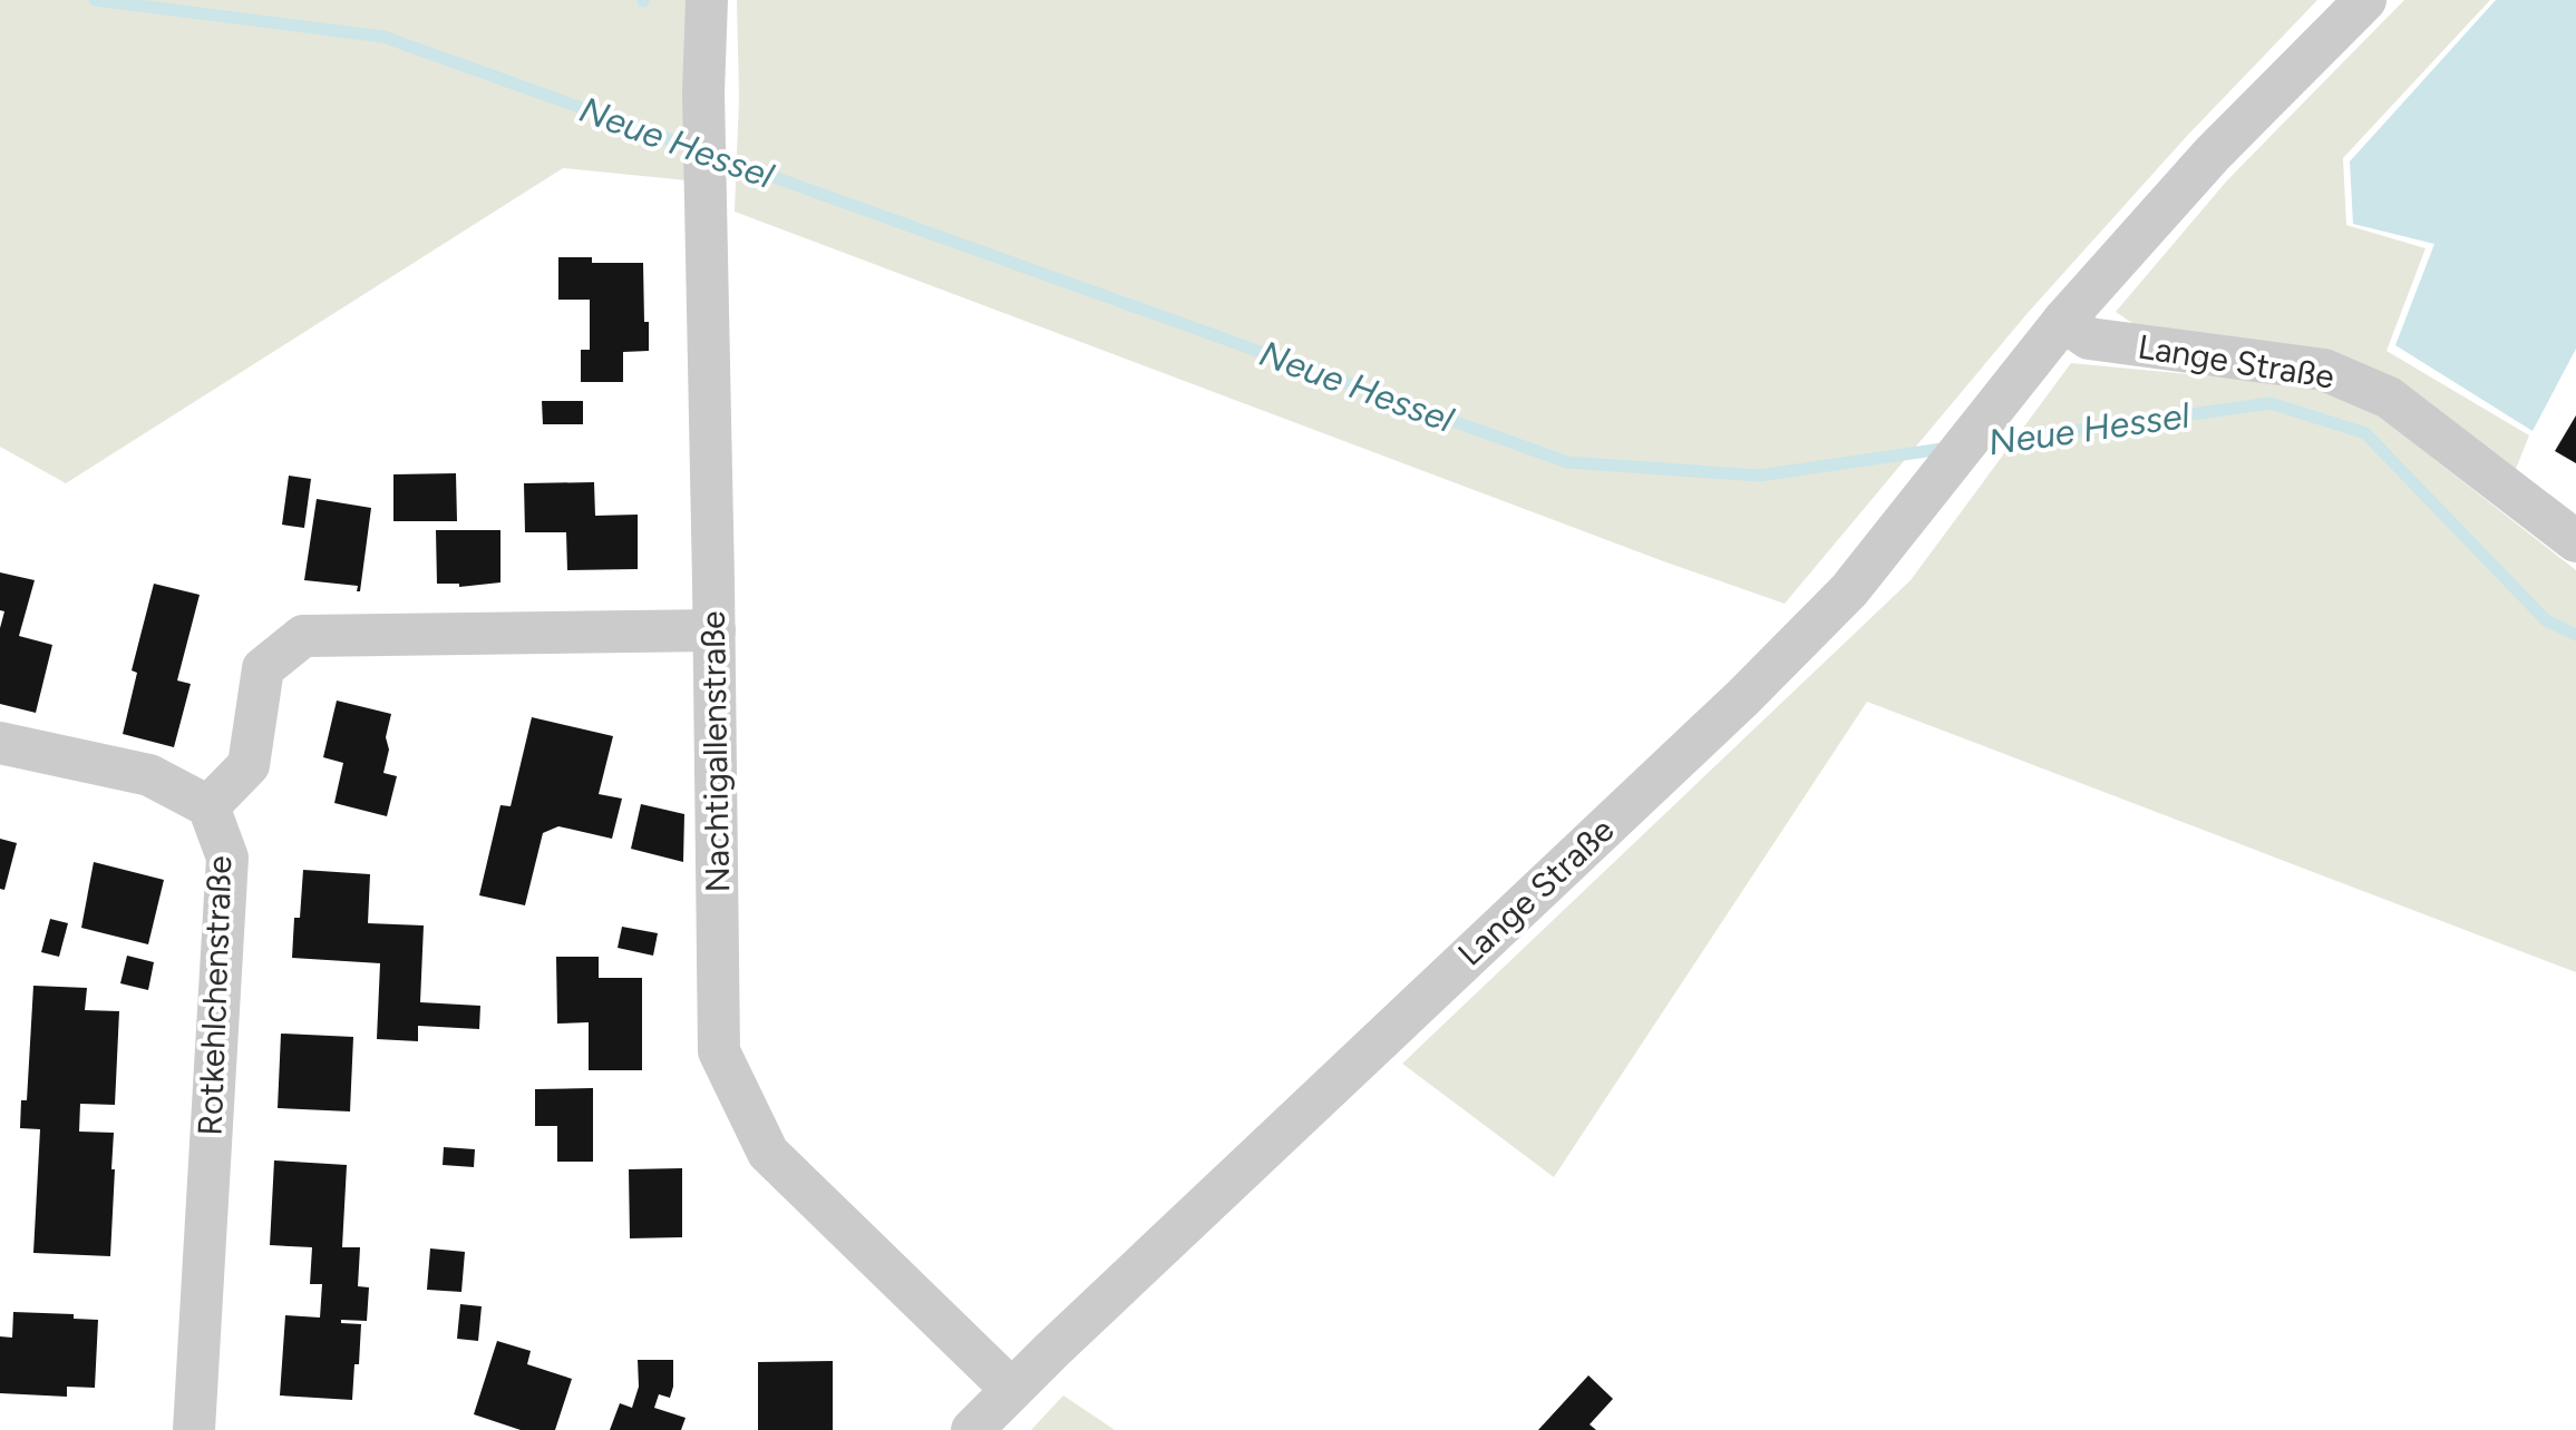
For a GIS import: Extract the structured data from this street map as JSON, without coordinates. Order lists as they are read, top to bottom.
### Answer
{
  "streets": {
    "street": ["Lange Straße", "Nachtigallenstraße", "Rotkehlchenstraße"]
  },
  "crossings": [
    ["Lange Straße", "Nachtigallenstraße"],
    ["Nachtigallenstraße", "Rotkehlchenstraße"]
  ],
  "water": ["Neue Hessel"]
}
